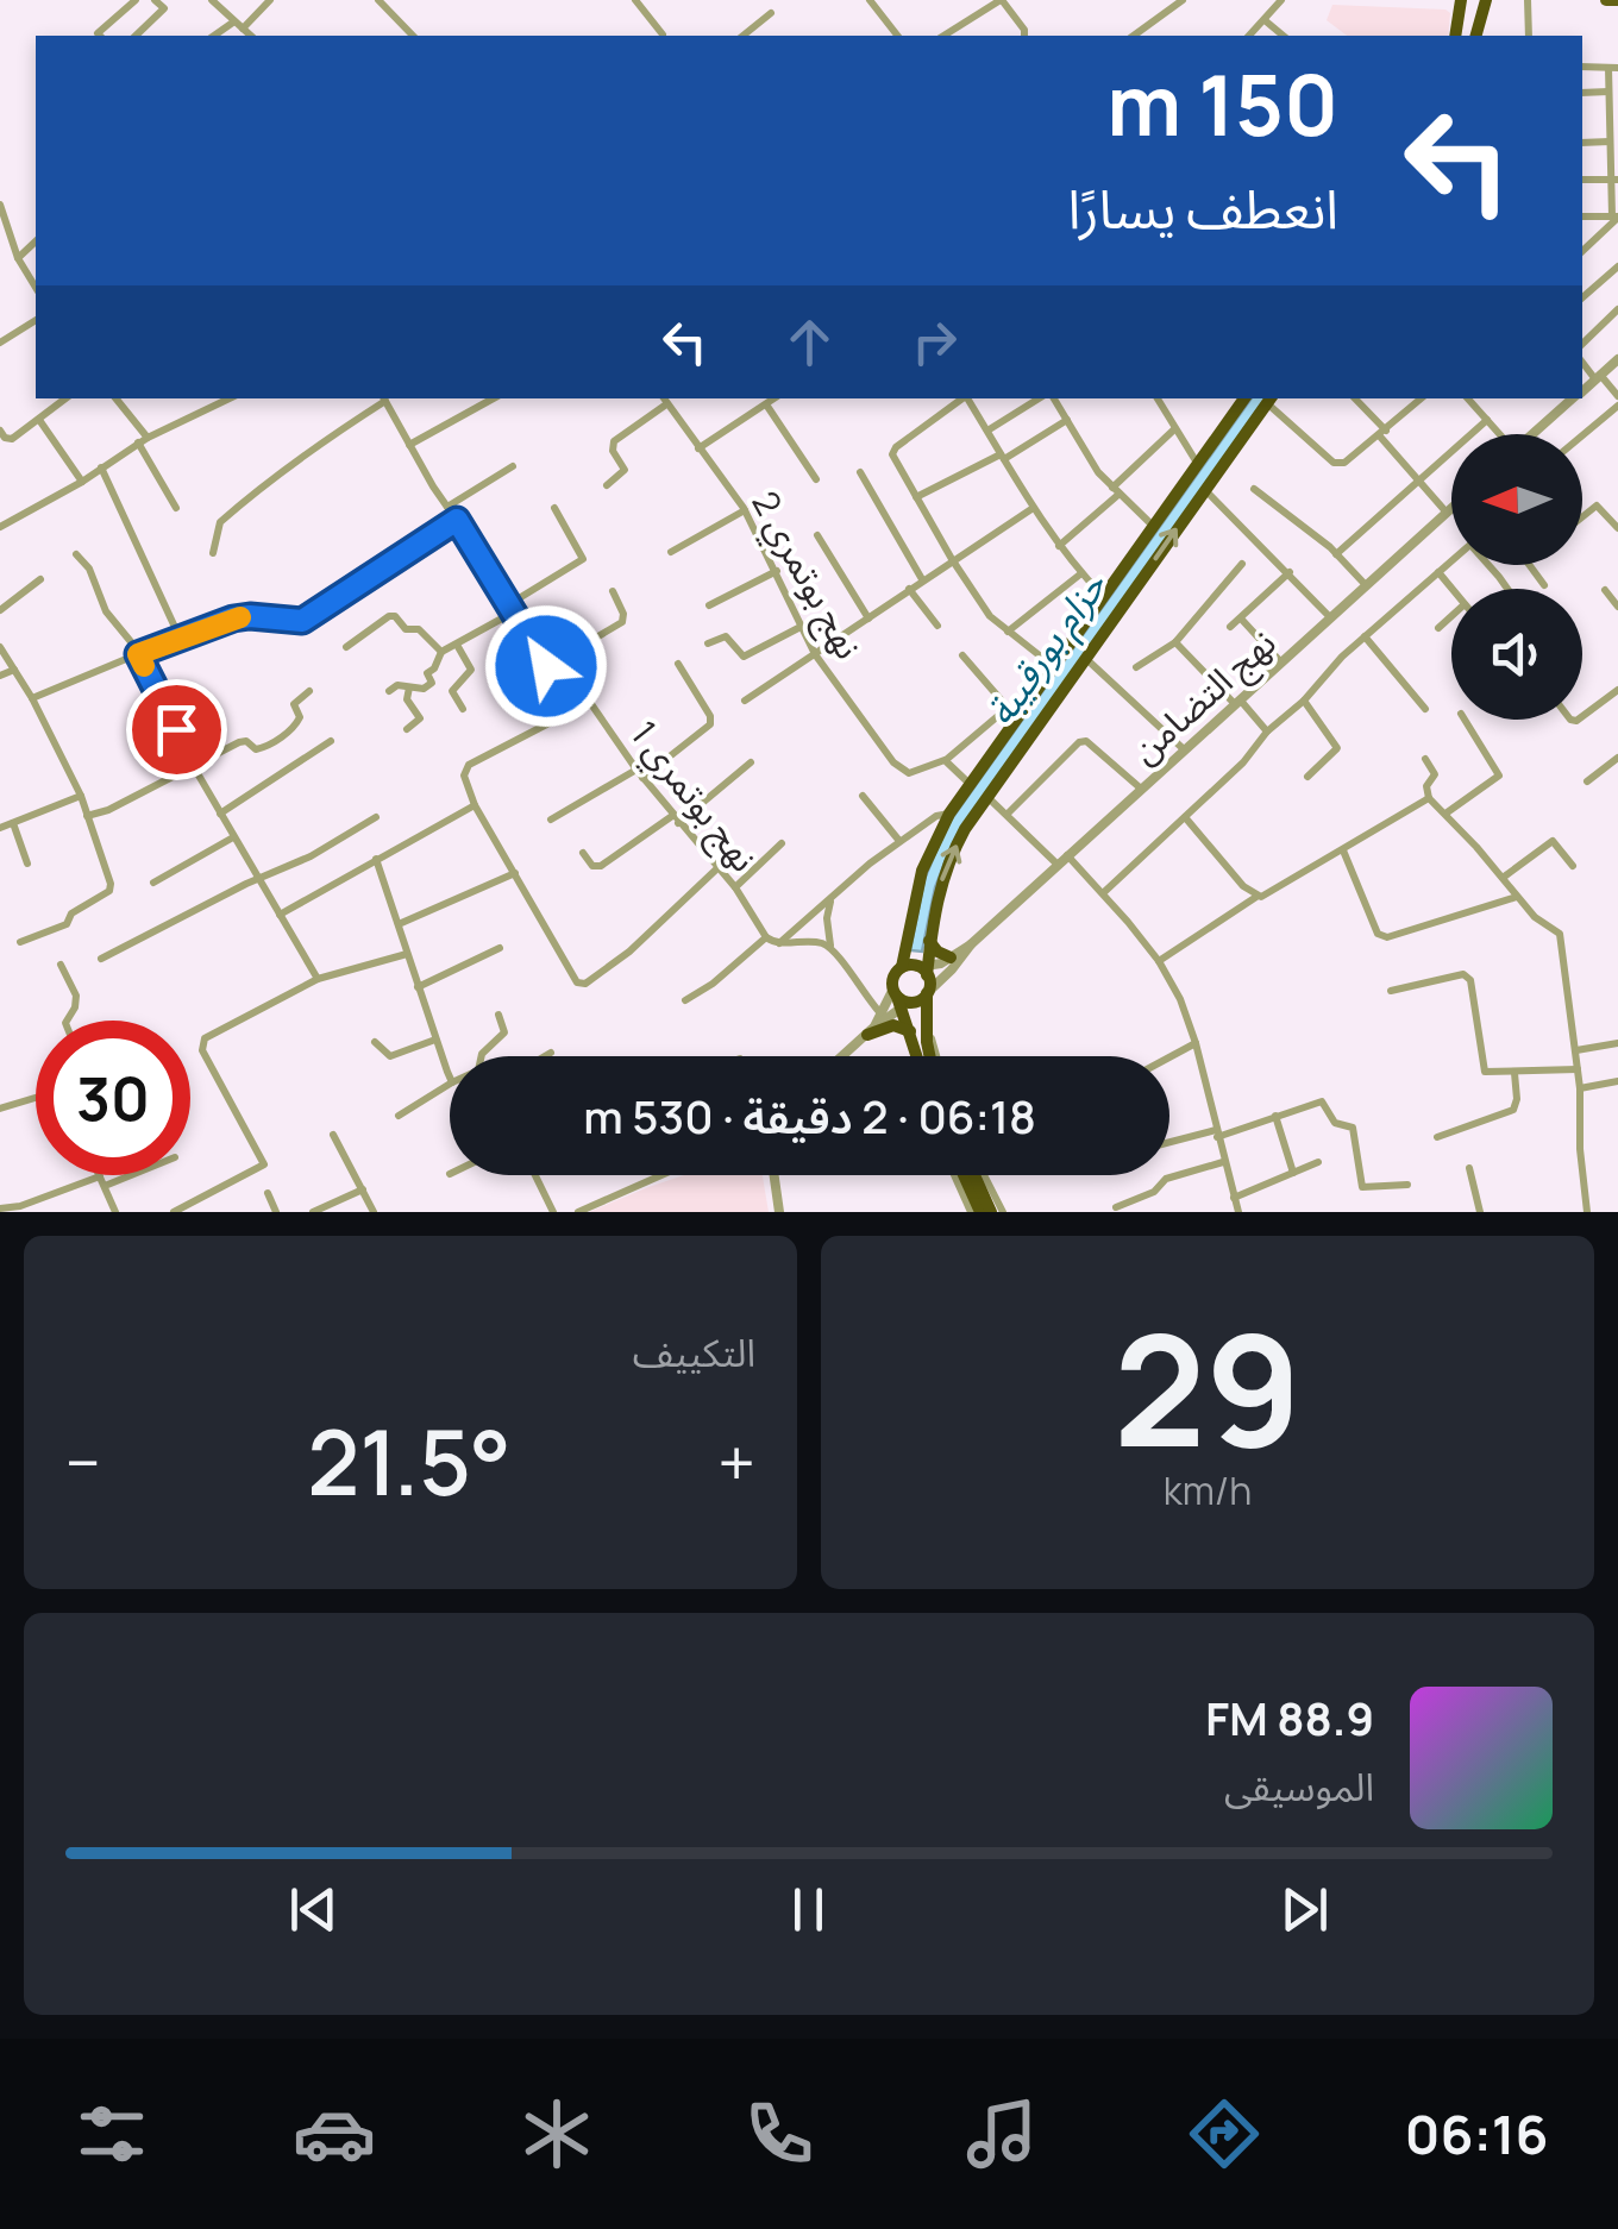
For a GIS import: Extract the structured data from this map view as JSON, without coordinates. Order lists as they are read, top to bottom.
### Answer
{
  "streets": {
    "street": ["نهج بوتمري 2", "نهج التضامن", "نهج بوتمري 1"]
  },
  "water": ["حزام بورقيبة"],
  "north": "left",
  "page": {
    "turn": ["150 m", "انعطف يسارًا"],
    "limit": "30",
    "trip": "06:18 · 2 دقيقة · 530 m",
    "tile": [
      ["29", "km/h"],
      "التكييف"
    ],
    "heat": ["−", "21.5°", "+"],
    "song": ["88.9 FM", "الموسيقى"],
    "tabs": "06:16"
  }
}
